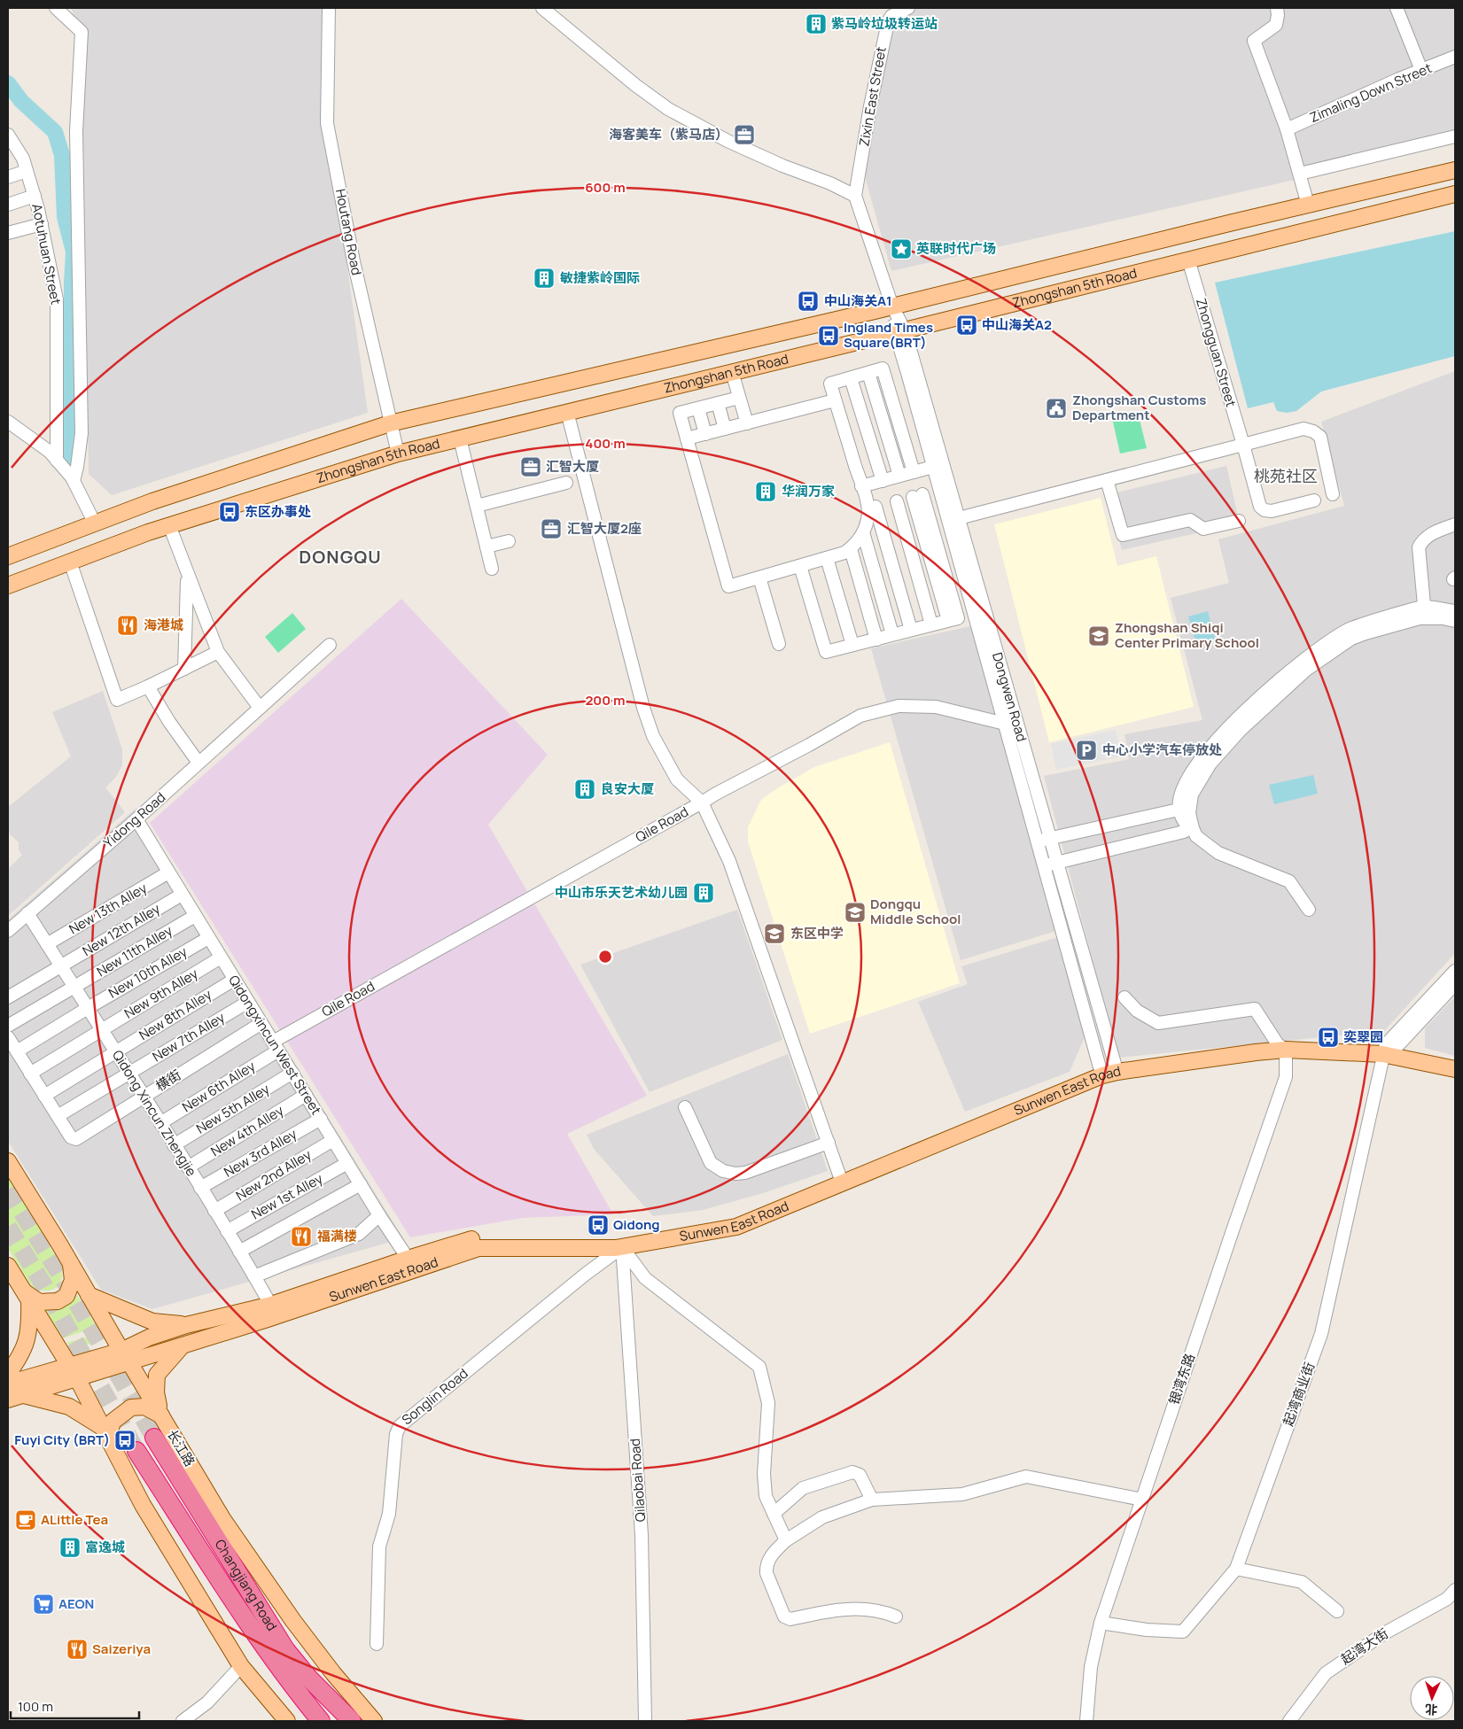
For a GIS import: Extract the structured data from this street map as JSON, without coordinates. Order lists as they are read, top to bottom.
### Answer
{
  "streets": {
    "highway": ["Changjiang Road"],
    "main road": ["Zhongshan 5th Road", "Sunwen East Road", "长江路"],
    "street": [
      "Zimaling Down Street",
      "Zixin East Street",
      "Houtang Road",
      "Aotuhuan Street",
      "Zhongguan Street",
      "Dongwen Road",
      "Yidong Road",
      "Qile Road",
      "New 13th Alley",
      "New 12th Alley",
      "New 11th Alley",
      "New 10th Alley",
      "New 9th Alley",
      "New 8th Alley",
      "New 7th Alley",
      "Qidongxincun West Street",
      "横街",
      "New 6th Alley",
      "New 5th Alley",
      "Qidong Xincun Zhengjie",
      "New 4th Alley",
      "New 3rd Alley",
      "New 2nd Alley",
      "New 1st Alley",
      "银湾东路",
      "起湾商业街",
      "Songlin Road",
      "Qilaobai Road",
      "起湾大街"
    ]
  },
  "crossings": [
    ["Houtang Road", "Zhongshan 5th Road"],
    ["Zhongshan 5th Road", "Zhongguan Street"],
    ["Zhongshan 5th Road", "Dongwen Road"],
    ["Dongwen Road", "Sunwen East Road"],
    ["Yidong Road", "Qidongxincun West Street"],
    ["Yidong Road", "Qidong Xincun Zhengjie"],
    ["Qile Road", "Qidongxincun West Street"],
    ["Qile Road", "New 6th Alley"],
    ["Qile Road", "Sunwen East Road"],
    ["New 13th Alley", "Qidongxincun West Street"],
    ["New 13th Alley", "Qidong Xincun Zhengjie"],
    ["New 12th Alley", "Qidongxincun West Street"],
    ["New 12th Alley", "Qidong Xincun Zhengjie"],
    ["New 11th Alley", "Qidongxincun West Street"],
    ["New 11th Alley", "Qidong Xincun Zhengjie"],
    ["New 10th Alley", "Qidongxincun West Street"],
    ["New 10th Alley", "Qidong Xincun Zhengjie"],
    ["New 9th Alley", "Qidongxincun West Street"],
    ["New 9th Alley", "Qidong Xincun Zhengjie"],
    ["New 8th Alley", "Qidongxincun West Street"],
    ["New 8th Alley", "Qidong Xincun Zhengjie"],
    ["New 7th Alley", "Qidongxincun West Street"],
    ["New 7th Alley", "横街"],
    ["New 7th Alley", "Qidong Xincun Zhengjie"],
    ["Qidongxincun West Street", "横街"],
    ["Qidongxincun West Street", "New 6th Alley"],
    ["Qidongxincun West Street", "Sunwen East Road"],
    ["Qidongxincun West Street", "New 5th Alley"],
    ["Qidongxincun West Street", "New 4th Alley"],
    ["Qidongxincun West Street", "New 3rd Alley"],
    ["Qidongxincun West Street", "New 2nd Alley"],
    ["Qidongxincun West Street", "New 1st Alley"],
    ["横街", "Qidong Xincun Zhengjie"],
    ["New 6th Alley", "Qidong Xincun Zhengjie"],
    ["Sunwen East Road", "Qidong Xincun Zhengjie"],
    ["Sunwen East Road", "银湾东路"],
    ["Sunwen East Road", "起湾商业街"],
    ["Sunwen East Road", "Songlin Road"],
    ["Sunwen East Road", "长江路"],
    ["Sunwen East Road", "Qilaobai Road"],
    ["New 5th Alley", "Qidong Xincun Zhengjie"],
    ["Qidong Xincun Zhengjie", "New 4th Alley"],
    ["Qidong Xincun Zhengjie", "New 3rd Alley"],
    ["Qidong Xincun Zhengjie", "New 2nd Alley"],
    ["Qidong Xincun Zhengjie", "New 1st Alley"],
    ["银湾东路", "起湾商业街"],
    ["Songlin Road", "Qilaobai Road"]
  ],
  "districts": ["桃苑社区", "DONGQU"],
  "places": {
    "building": [
      "紫马岭垃圾转运站",
      "敏捷紫岭国际",
      "华润万家",
      "良安大厦",
      "中山市乐天艺术幼儿园",
      "富逸城"
    ],
    "office": ["海客美车（紫马店）", "汇智大厦", "汇智大厦2座"],
    "place": ["英联时代广场"],
    "bus stop": [
      "中山海关A1",
      "中山海关A2",
      "Ingland Times Square(BRT)",
      "东区办事处",
      "奕翠园",
      "Qidong",
      "Fuyi City (BRT)"
    ],
    "public building": ["Zhongshan Customs Department"],
    "restaurant": ["海港城", "福满楼", "Saizeriya"],
    "school or university": ["Zhongshan Shiqi Center Primary School", "Dongqu Middle School", "东区中学"],
    "parking": ["中心小学汽车停放处"],
    "cafe": ["ALittle Tea"],
    "supermarket": ["AEON"]
  },
  "scale_bar": "100 m",
  "north": "bottom",
  "rings": ["600 m", "400 m", "200 m"]
}
